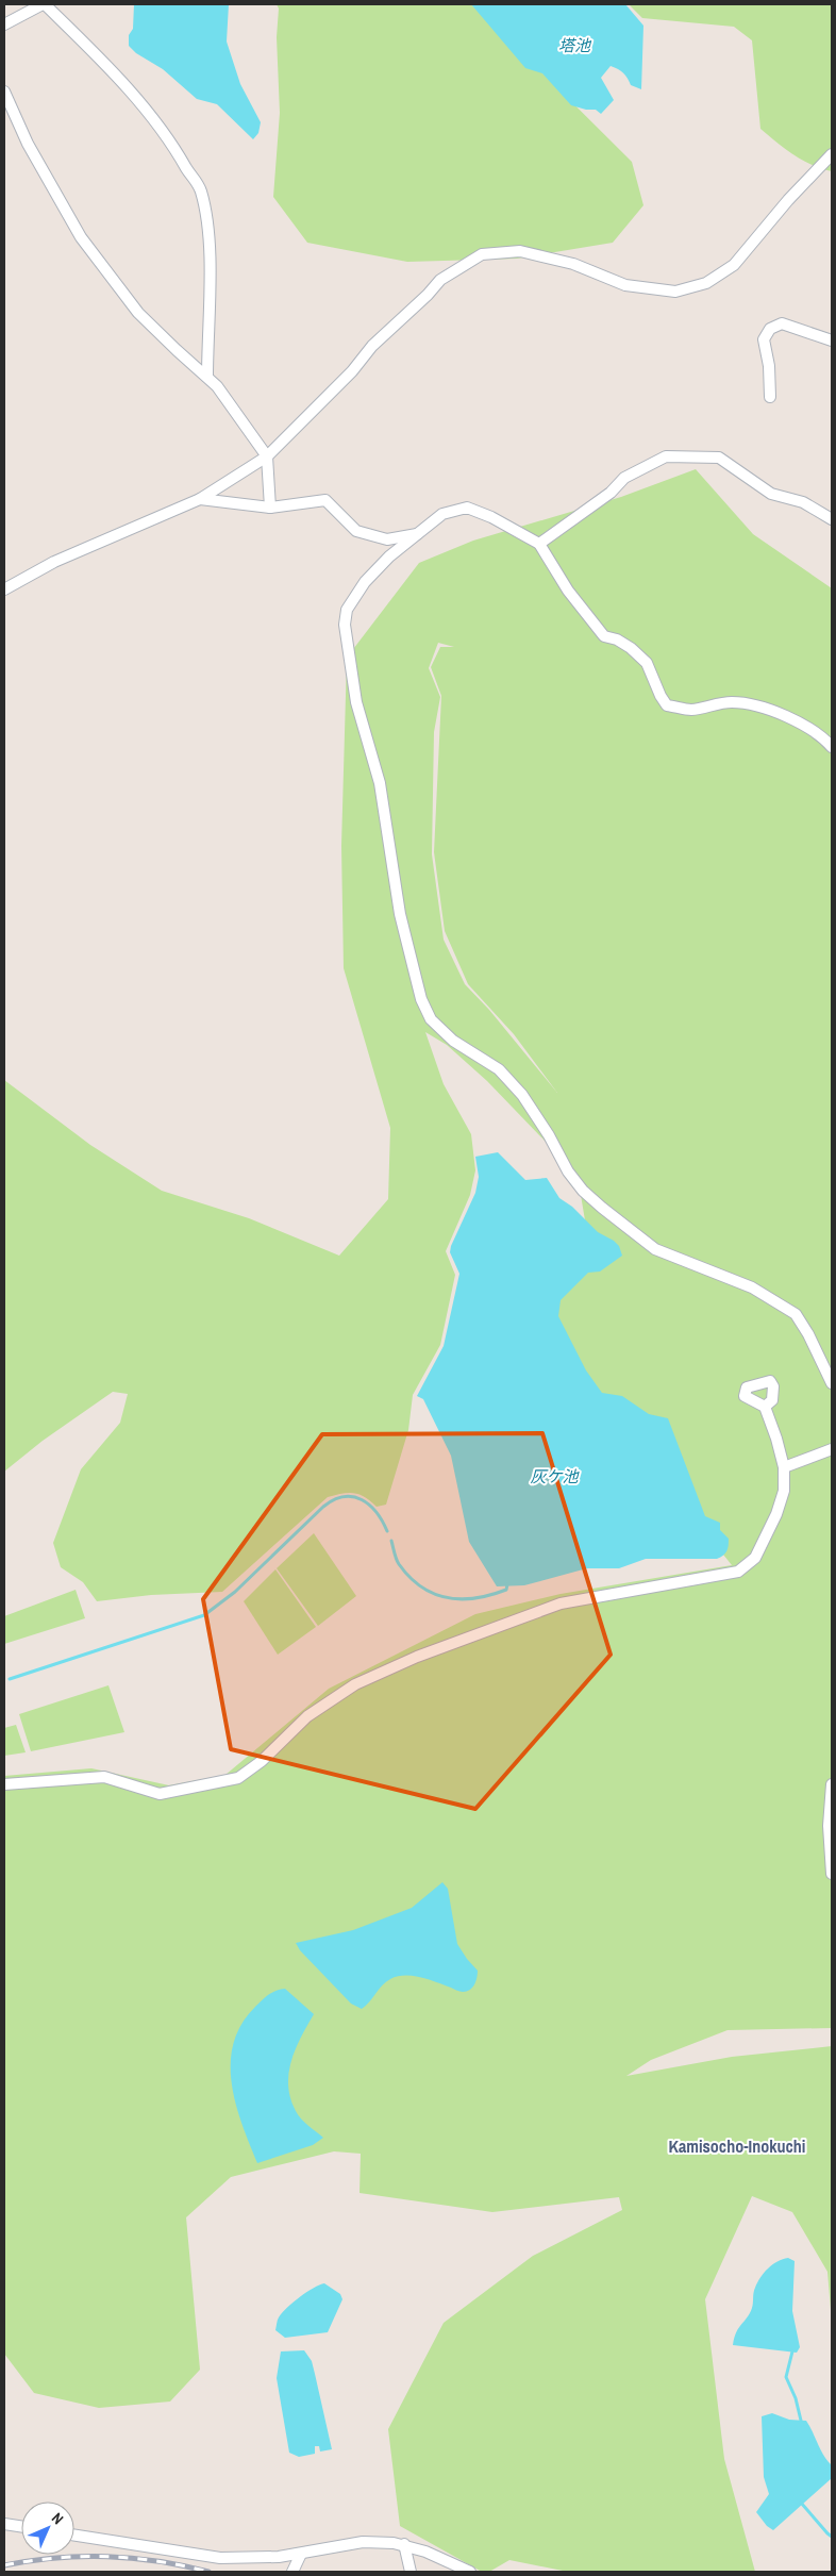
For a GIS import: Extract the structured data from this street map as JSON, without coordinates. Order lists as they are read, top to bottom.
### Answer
{
  "districts": ["Kamisocho-Inokuchi"],
  "water": ["塔池", "灰ケ池"],
  "north": "top right"
}
